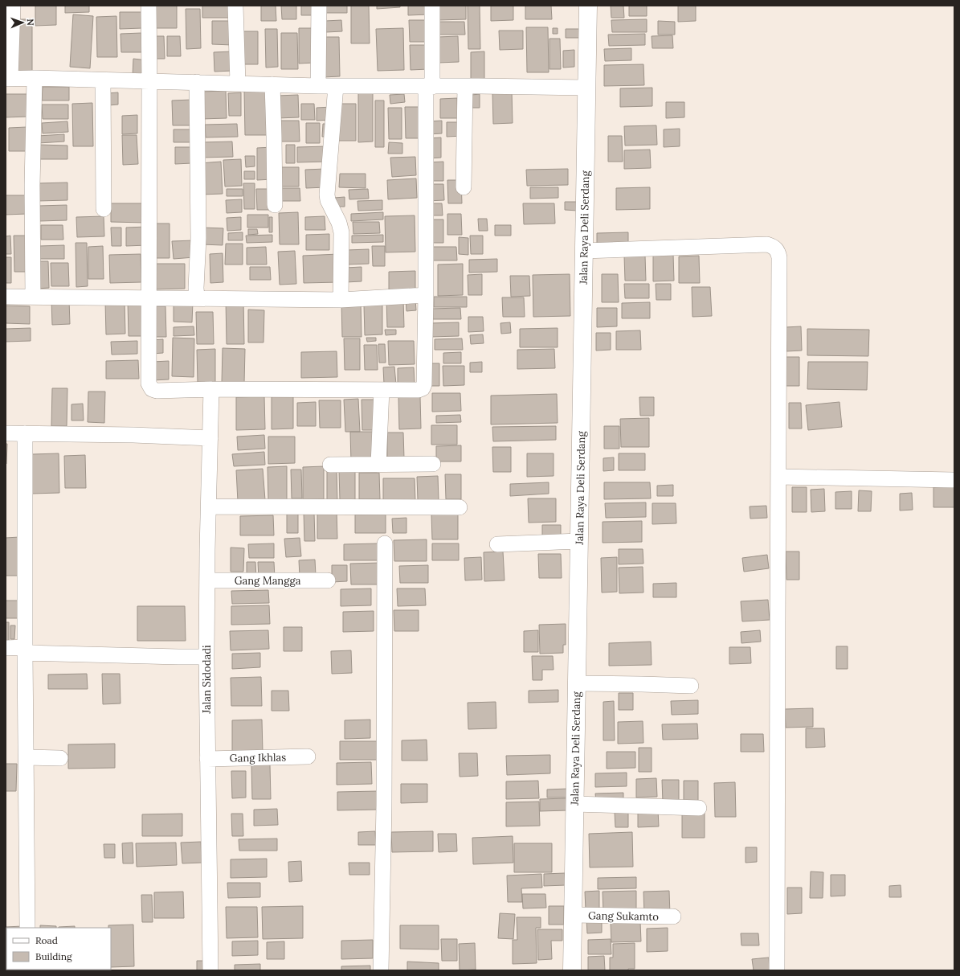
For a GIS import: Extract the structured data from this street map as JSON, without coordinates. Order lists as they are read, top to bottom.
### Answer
{
  "streets": {
    "main road": ["Jalan Raya Deli Serdang"],
    "street": [
      "Gang Mangga",
      "Jalan Sidodadi",
      "Gang Ikhlas",
      "Gang Sukamto"
    ]
  },
  "crossings": [
    ["Jalan Raya Deli Serdang", "Gang Sukamto"],
    ["Gang Mangga", "Jalan Sidodadi"],
    ["Jalan Sidodadi", "Gang Ikhlas"]
  ],
  "legend": ["Road", "Building"],
  "north": "right"
}
